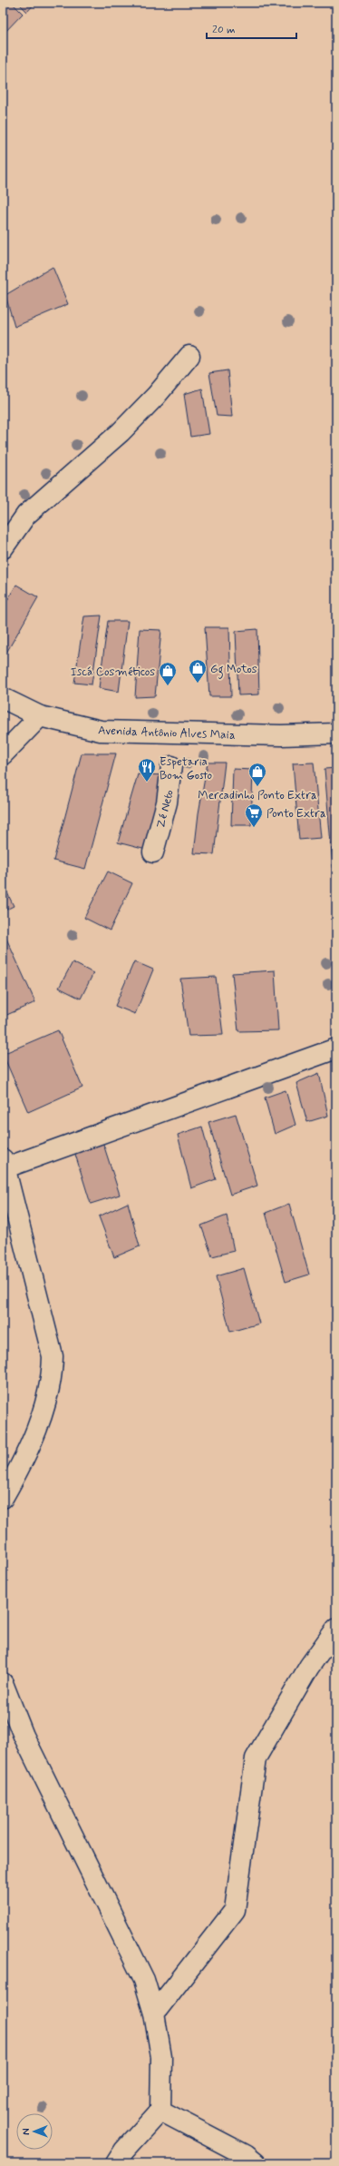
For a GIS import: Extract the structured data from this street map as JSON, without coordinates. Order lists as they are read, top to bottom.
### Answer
{
  "streets": {
    "street": ["Avenida Antônio Alves Maia", "Zé Neto"]
  },
  "places": {
    "shop": ["Gg Motos", "Iscá Cosméticos", "Mercadinho Ponto Extra"],
    "restaurant": ["Espetaria Bom Gosto"],
    "supermarket": ["Ponto Extra"]
  },
  "scale_bar": "20 m",
  "north": "left"
}
